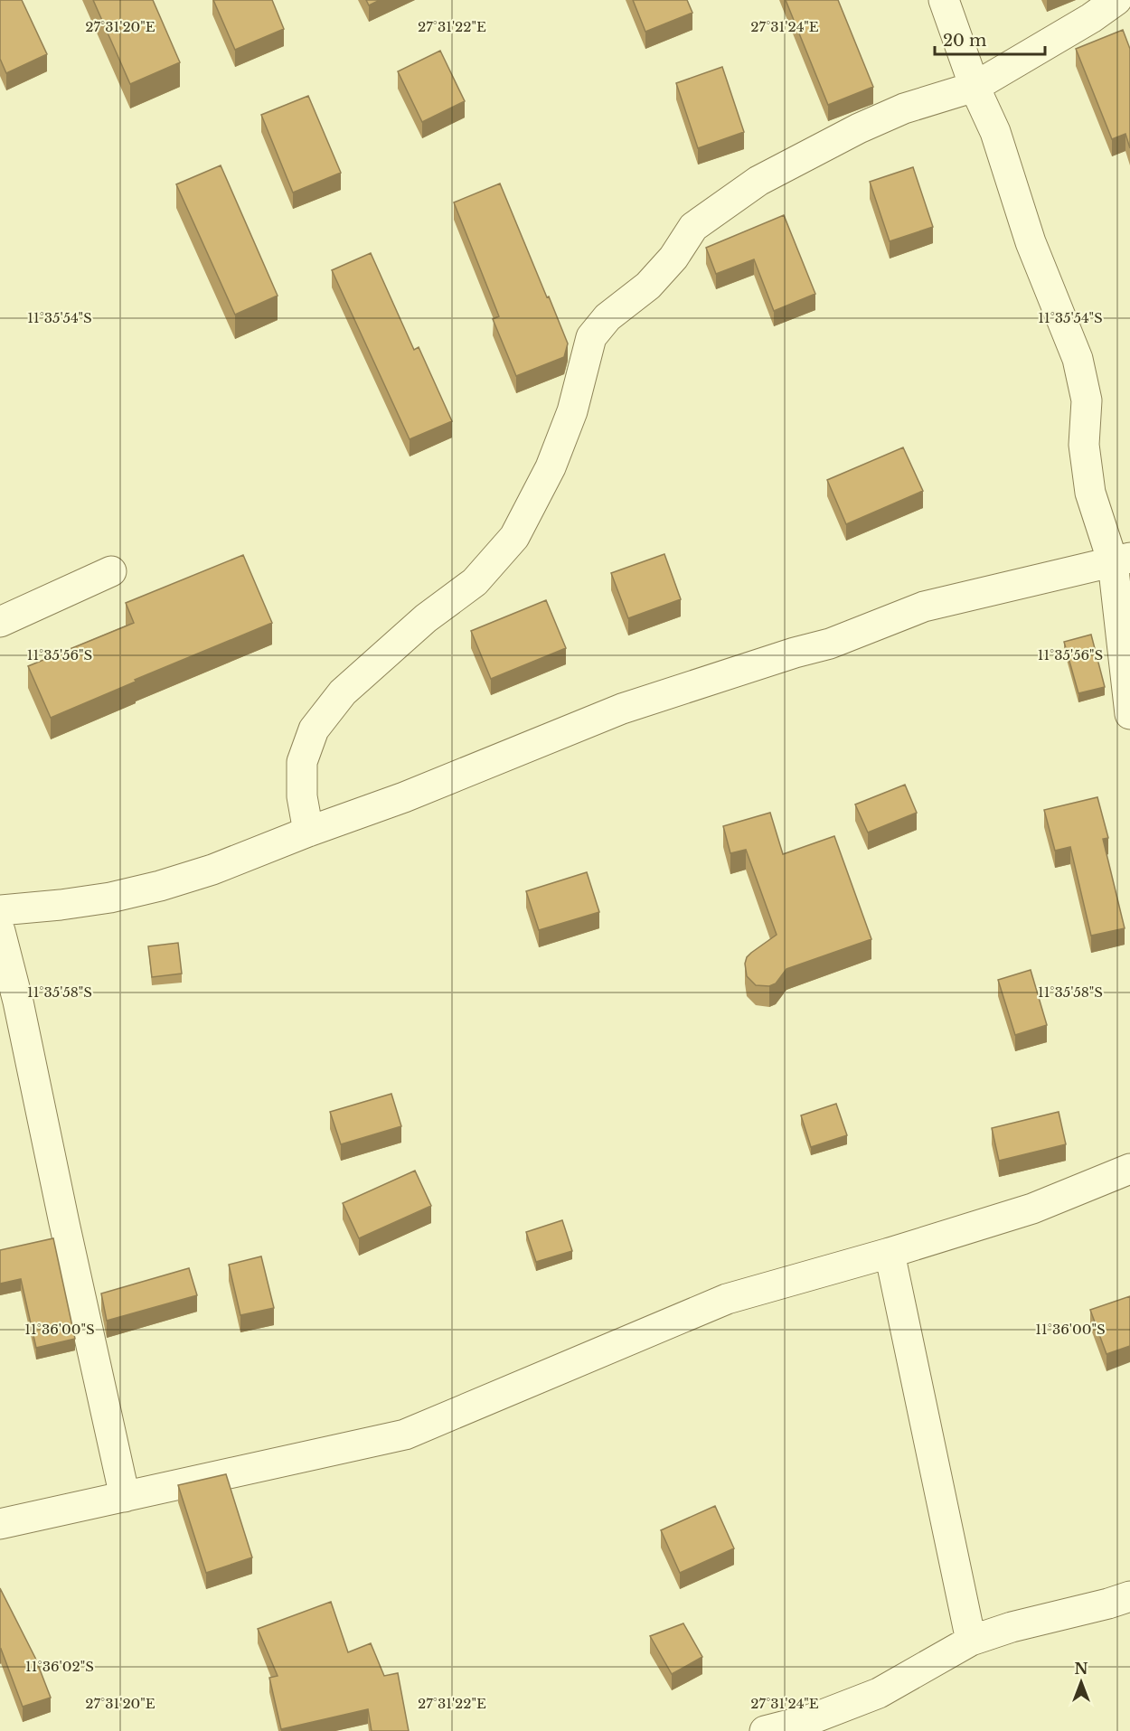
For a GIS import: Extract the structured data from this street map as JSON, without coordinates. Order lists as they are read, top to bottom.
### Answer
{
  "scale_bar": "20 m",
  "north": "top",
  "coordinates": [
    "27°31'20\"E",
    "27°31'22\"E",
    "27°31'24\"E",
    "11°35'54\"S",
    "11°35'56\"S",
    "11°35'58\"S",
    "11°36'00\"S",
    "11°36'02\"S"
  ]
}
